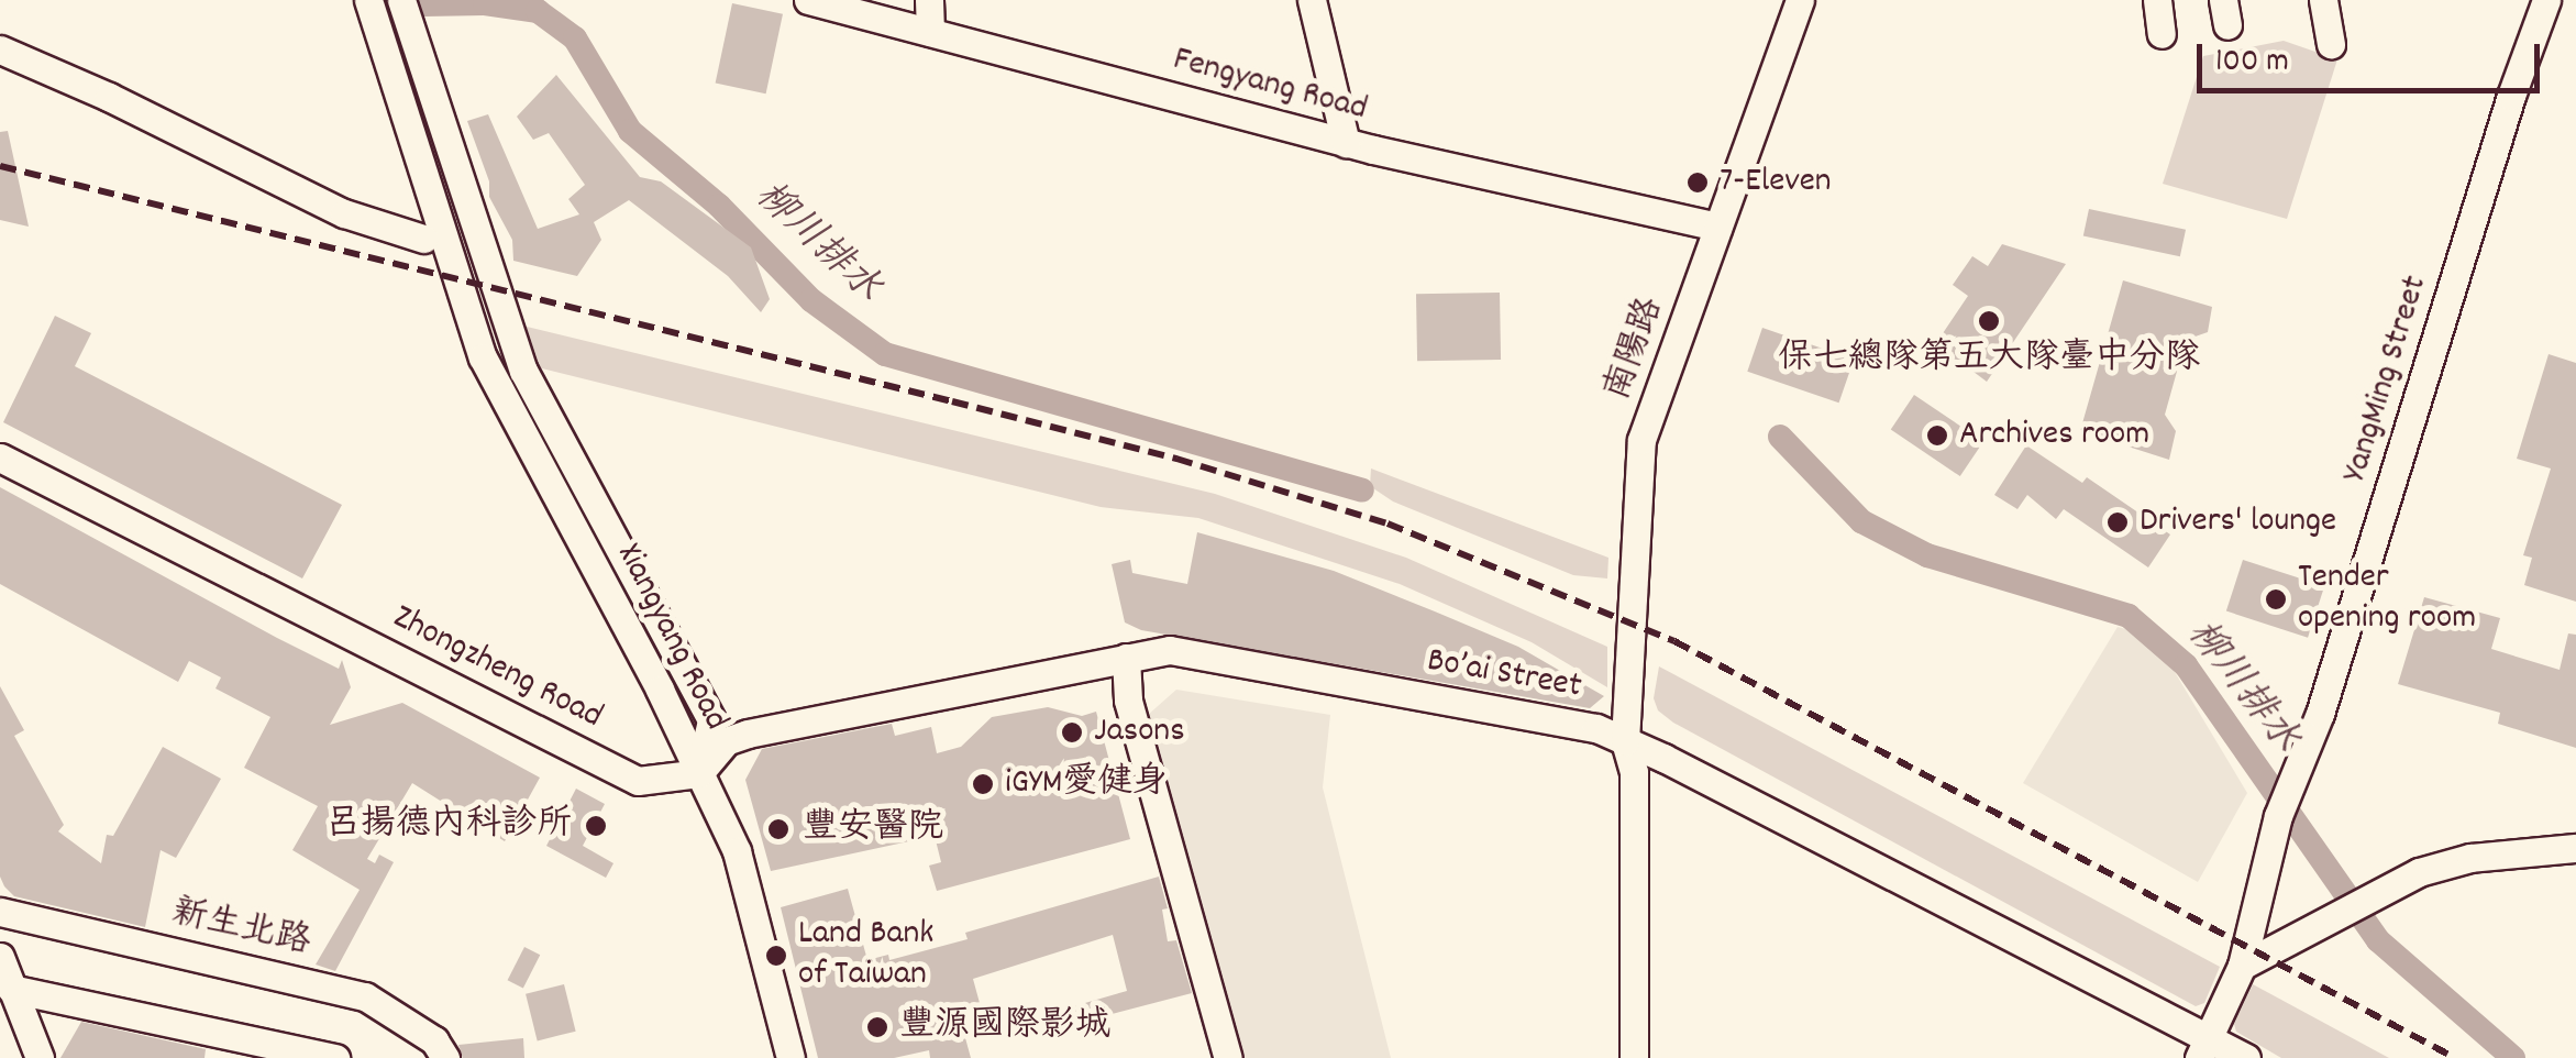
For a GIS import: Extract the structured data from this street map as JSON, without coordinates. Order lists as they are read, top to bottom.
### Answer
{
  "streets": {
    "street": [
      "Fengyang Road",
      "南陽路",
      "YangMing Street",
      "Xiangyang Road",
      "Zhongzheng Road",
      "Bo’ai Street",
      "新生北路"
    ]
  },
  "crossings": [
    ["Fengyang Road", "南陽路"],
    ["南陽路", "Bo’ai Street"],
    ["Xiangyang Road", "Zhongzheng Road"],
    ["Xiangyang Road", "Bo’ai Street"],
    ["Zhongzheng Road", "Bo’ai Street"]
  ],
  "water": ["柳川排水"],
  "places": [
    "7-Eleven",
    "保七總隊第五大隊臺中分隊",
    "Archives room",
    "Drivers' lounge",
    "Tender opening room",
    "Jasons",
    "iGYM愛健身",
    "呂揚德內科診所",
    "豐安醫院",
    "Land Bank of Taiwan",
    "豐源國際影城"
  ],
  "scale_bar": "100 m"
}
